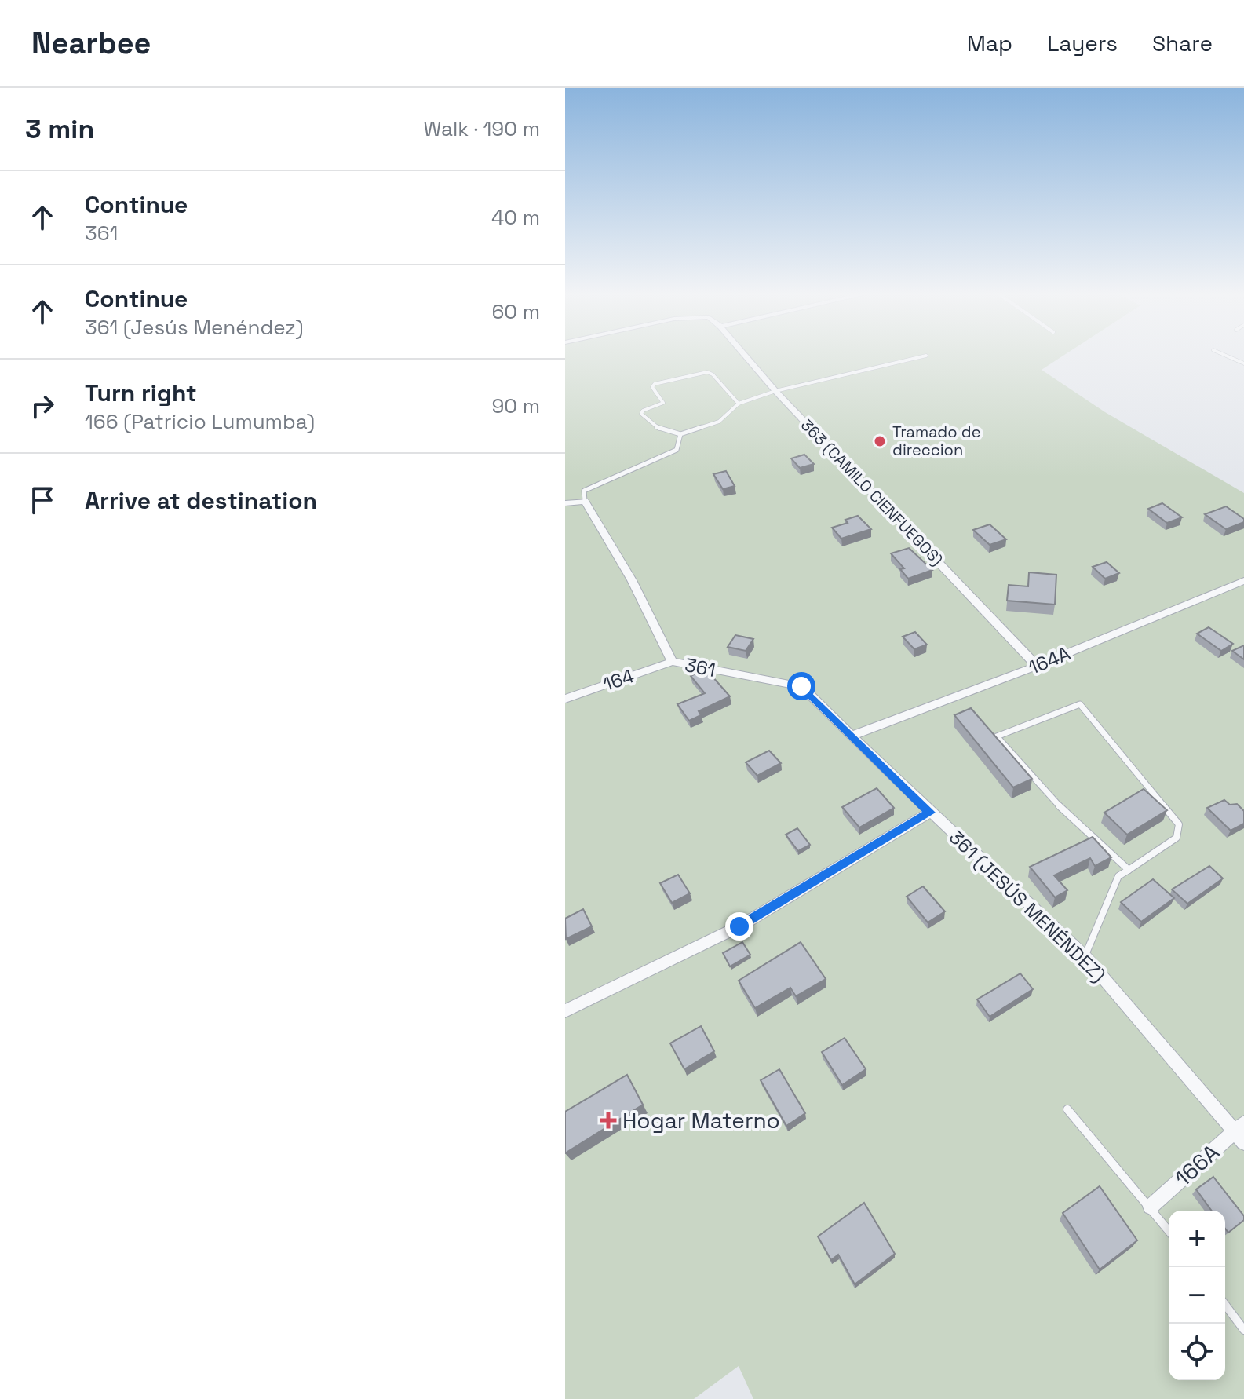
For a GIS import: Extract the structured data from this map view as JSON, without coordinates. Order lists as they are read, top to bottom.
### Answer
{
  "streets": {
    "street": [
      "363 (CAMILO CIENFUEGOS)",
      "164A",
      "361",
      "164",
      "361 (JESÚS MENÉNDEZ)",
      "166A"
    ]
  },
  "crossings": [
    ["363 (CAMILO CIENFUEGOS)", "164A"],
    ["164A", "361"],
    ["164A", "361 (JESÚS MENÉNDEZ)"],
    ["361", "164"],
    ["361", "361 (JESÚS MENÉNDEZ)"],
    ["361 (JESÚS MENÉNDEZ)", "166A"]
  ],
  "places": {
    "other": ["Tramado de direccion"],
    "health": ["Hogar Materno"]
  },
  "page": {
    "header": "Nearbee",
    "nav": ["Map", "Layers", "Share"],
    "heading": ["3 min", "Walk · 190 m"],
    "list": [
      ["Continue", "361", "40 m"],
      ["Continue", "361 (Jesús Menéndez)", "60 m"],
      ["Turn right", "166 (Patricio Lumumba)", "90 m"],
      "Arrive at destination"
    ],
    "map_buttons": ["+", "−"]
  }
}
